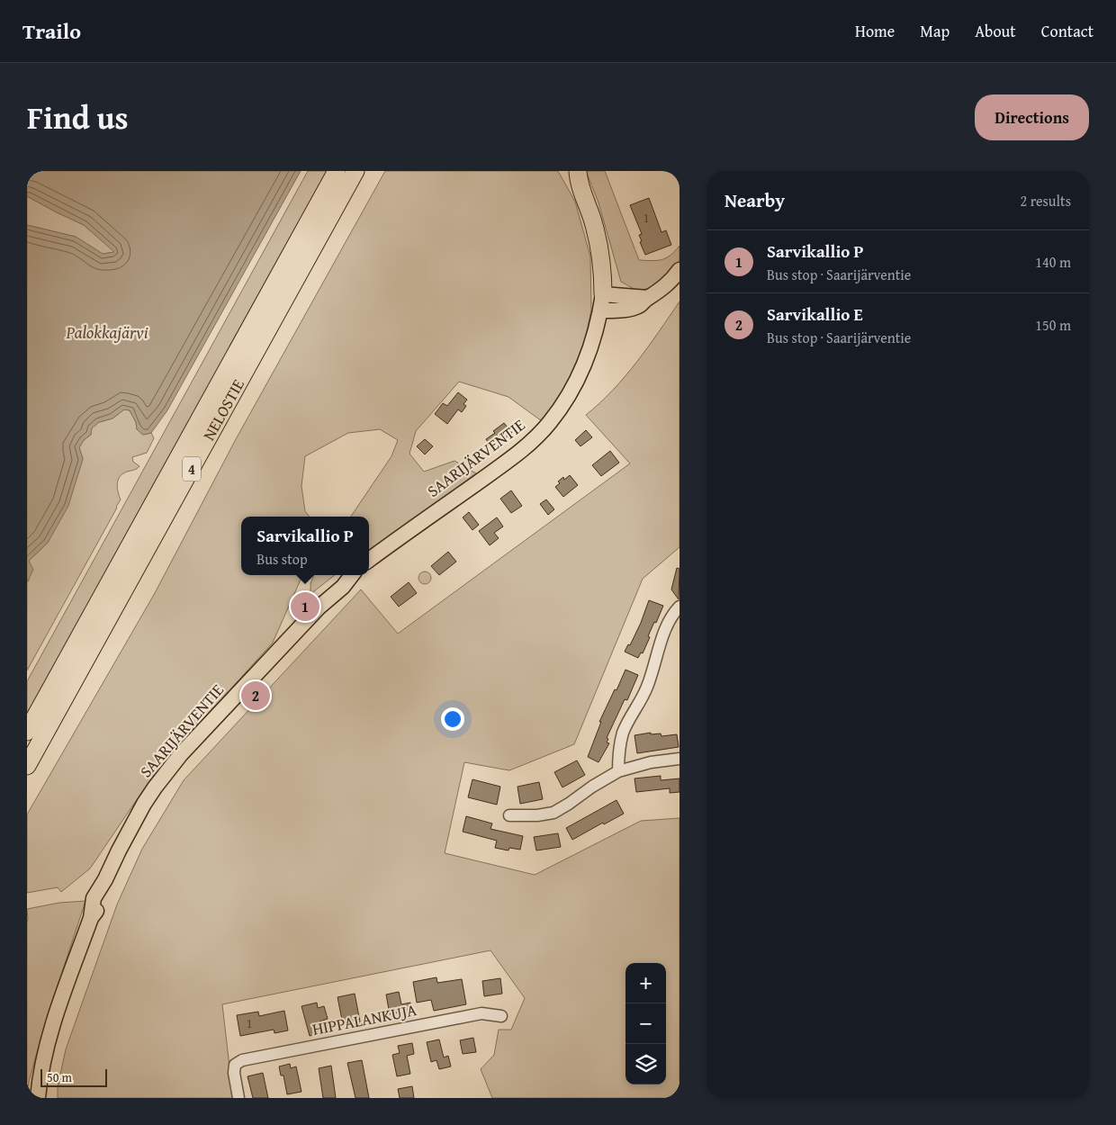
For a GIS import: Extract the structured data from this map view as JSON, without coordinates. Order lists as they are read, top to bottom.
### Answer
{
  "streets": {
    "highway": ["NELOSTIE", "4"],
    "main road": ["SAARIJÄRVENTIE"],
    "street": ["HIPPALANKUJA"]
  },
  "water": ["Palokkajärvi"],
  "house_numbers": ["1", "1"],
  "scale_bar": "50 m",
  "page": {
    "header": "Trailo",
    "nav": [
      "Home",
      "Map",
      "About",
      "Contact"
    ],
    "title": "Find us",
    "buttons": "Directions",
    "heading": ["Nearby", "2 results"],
    "list": [
      {
        "mark": "1",
        "name": "Sarvikallio P",
        "note": "Bus stop · Saarijärventie",
        "value": "140 m"
      },
      {
        "mark": "2",
        "name": "Sarvikallio E",
        "note": "Bus stop · Saarijärventie",
        "value": "150 m"
      }
    ],
    "popup": ["Sarvikallio P", "Bus stop"],
    "pins": ["1", "2"],
    "map_buttons": ["+", "−"],
    "scale": "50 m"
  }
}
